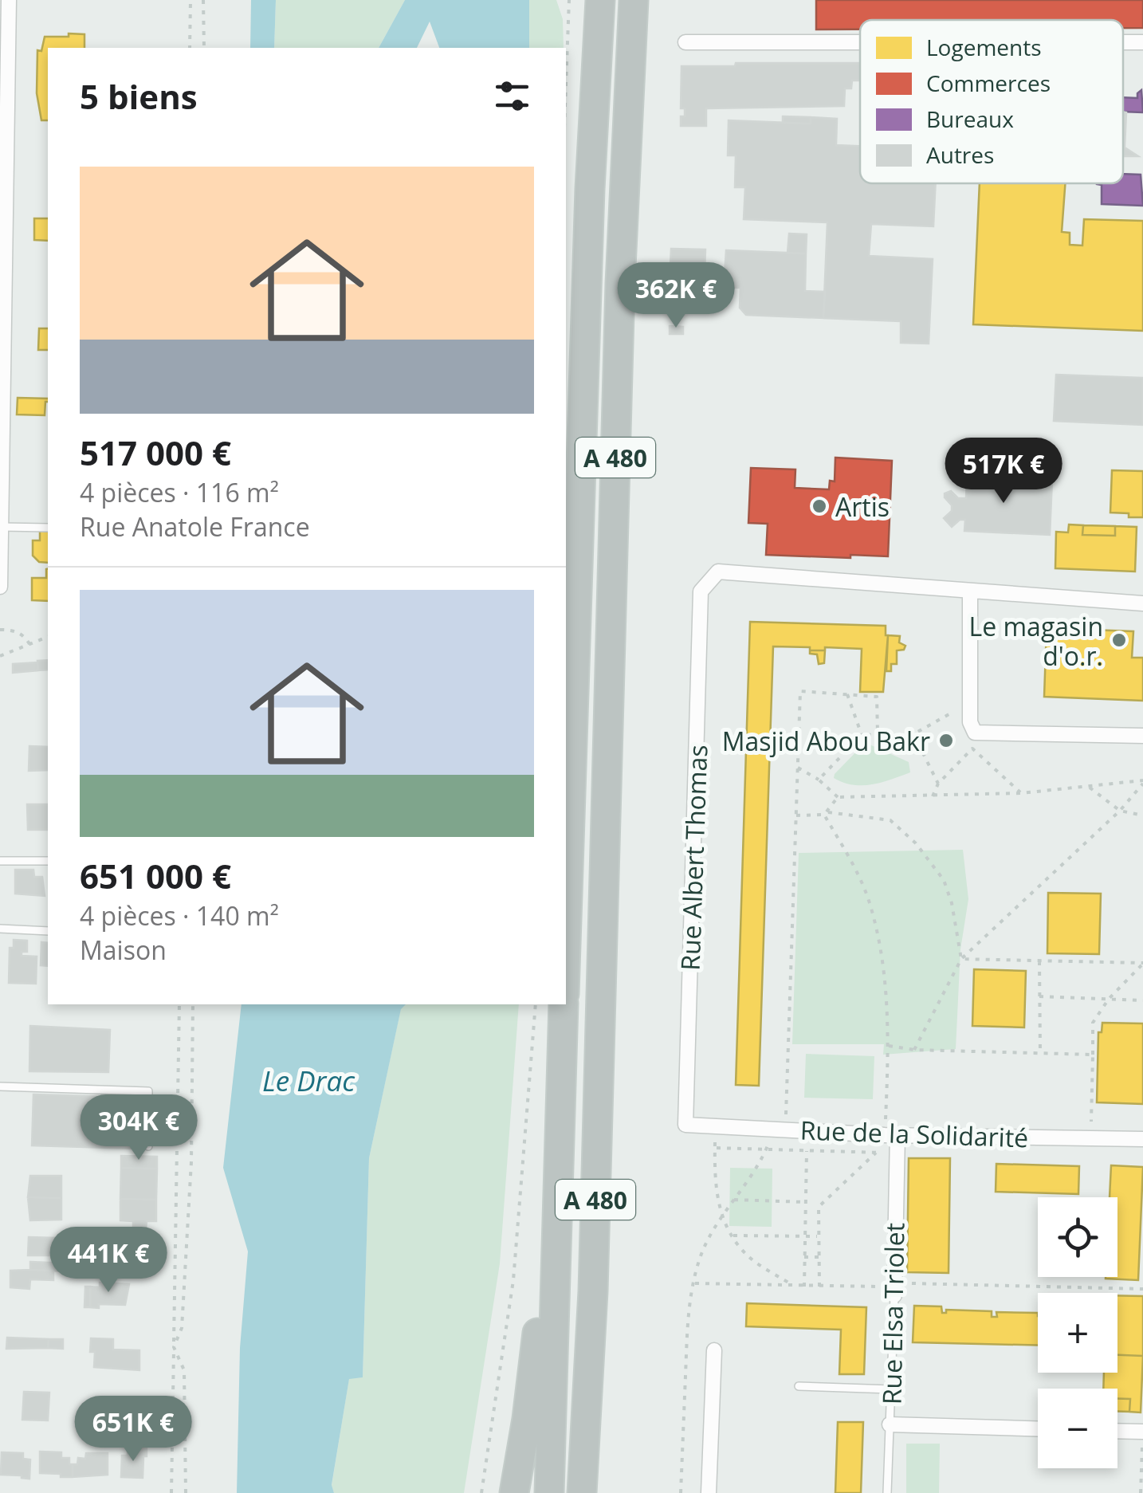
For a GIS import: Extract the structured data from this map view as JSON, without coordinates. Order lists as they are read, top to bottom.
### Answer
{
  "streets": {
    "highway": ["A 480"],
    "street": ["Rue Albert Thomas", "Rue de la Solidarité", "Rue Elsa Triolet"]
  },
  "crossings": [
    ["Rue Albert Thomas", "Rue de la Solidarité"],
    ["Rue de la Solidarité", "Rue Elsa Triolet"]
  ],
  "water": ["Le Drac"],
  "places": ["Artis", "Le magasin d'o.r.", "Masjid Abou Bakr"],
  "legend": [
    "Logements",
    "Commerces",
    "Bureaux",
    "Autres"
  ],
  "page": {
    "heading": "5 biens",
    "list": [
      {
        "name": "517 000 €",
        "note": "4 pièces · 116 m² · Rue Anatole France"
      },
      {
        "name": "651 000 €",
        "note": "4 pièces · 140 m² · Maison"
      }
    ],
    "price": [
      "362K €",
      "517K €",
      "304K €",
      "441K €",
      "651K €"
    ],
    "map_buttons": ["+", "−"]
  }
}
